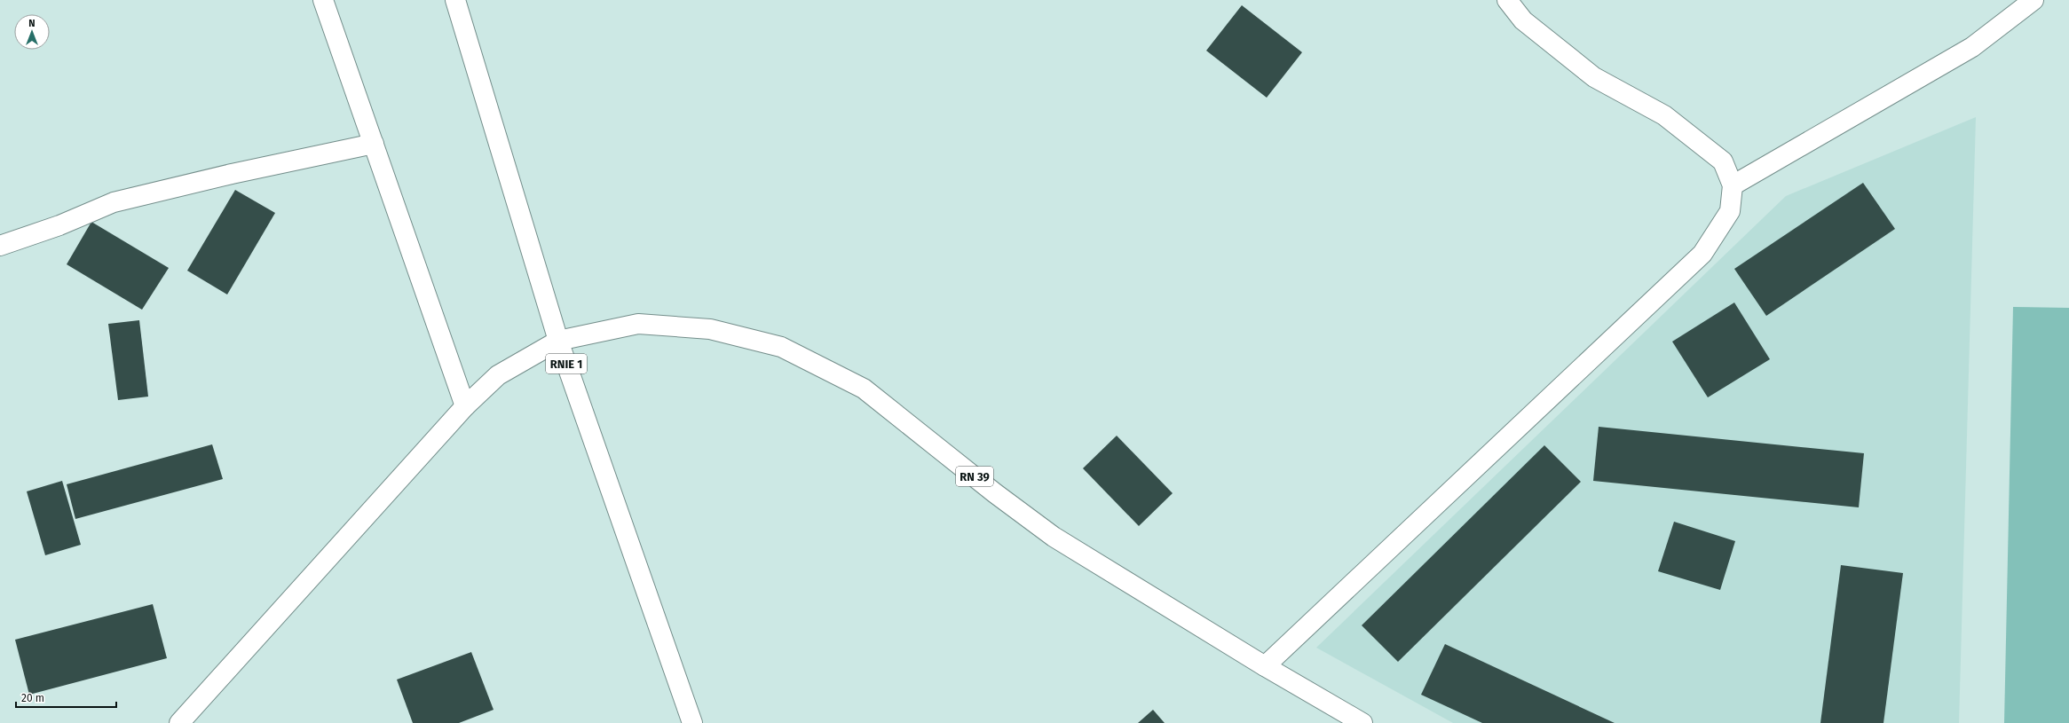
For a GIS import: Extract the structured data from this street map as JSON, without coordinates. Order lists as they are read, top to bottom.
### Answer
{
  "streets": {
    "main road": ["RNIE 1", "RN 39"]
  },
  "crossings": [
    ["RNIE 1", "RN 39"]
  ],
  "scale_bar": "20 m",
  "north": "top"
}
